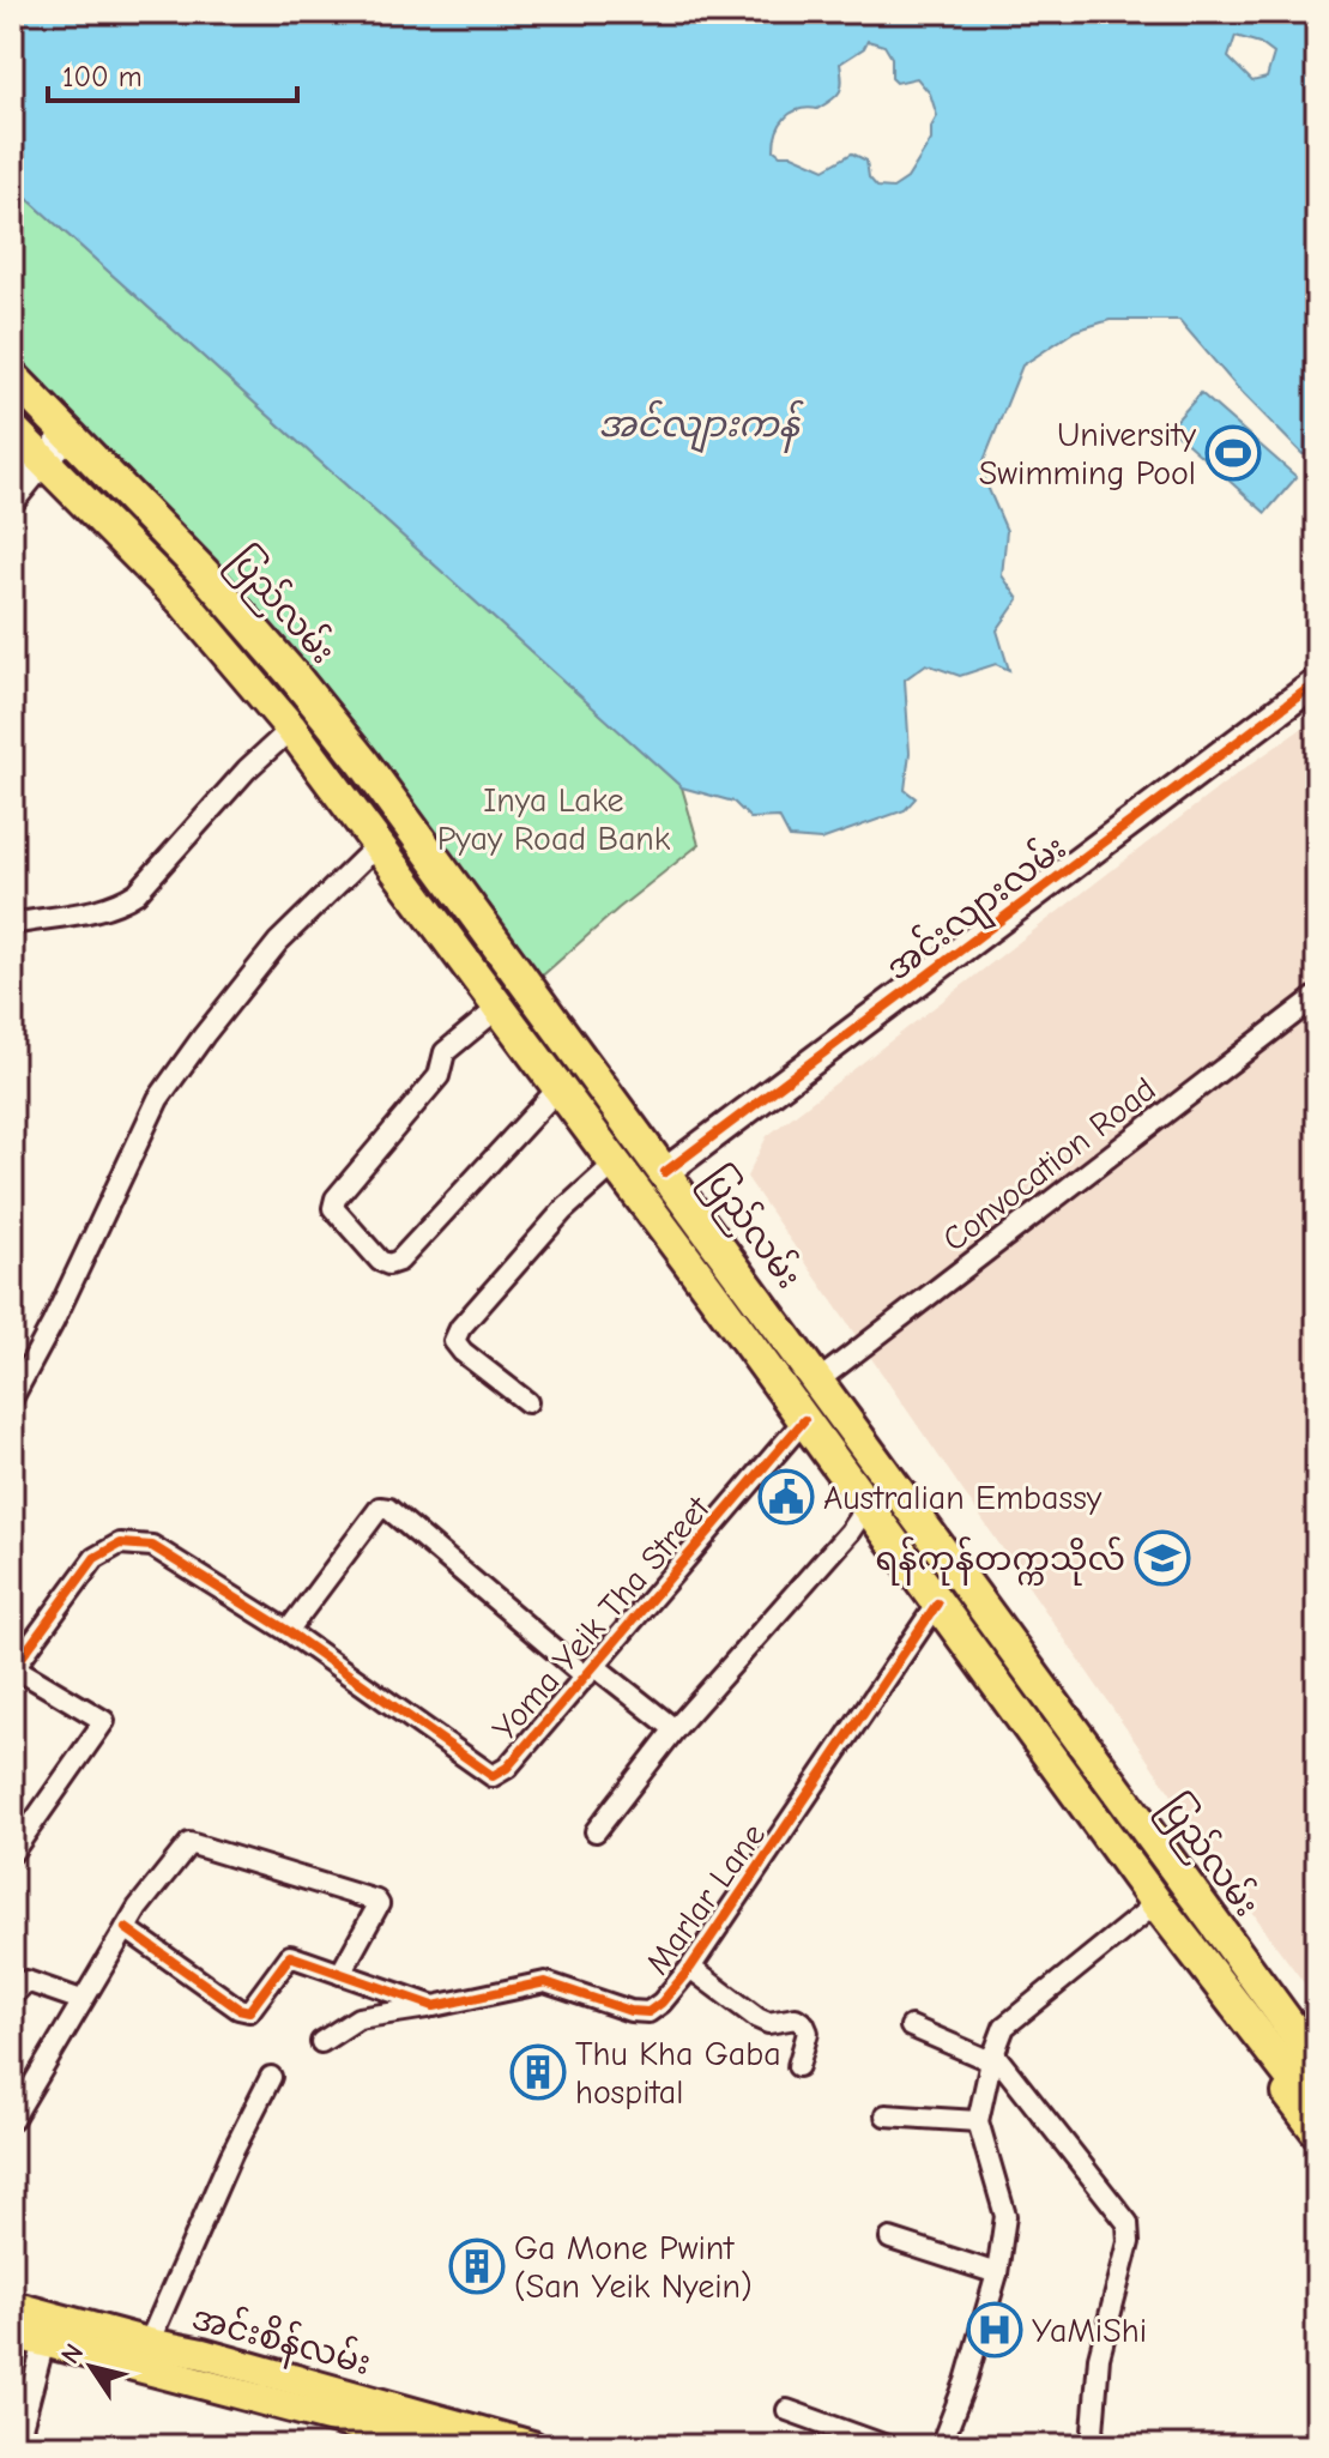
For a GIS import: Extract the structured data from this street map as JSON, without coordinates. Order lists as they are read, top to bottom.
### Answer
{
  "streets": {
    "highway": ["ပြည်လမ်း"],
    "main road": ["အင်းလျားလမ်း", "အင်းစိန်လမ်း"],
    "street": ["Convocation Road", "Yoma Yeik Tha Street", "Marlar Lane"]
  },
  "crossings": [
    ["ပြည်လမ်း", "အင်းလျားလမ်း"],
    ["ပြည်လမ်း", "Convocation Road"],
    ["ပြည်လမ်း", "Yoma Yeik Tha Street"],
    ["ပြည်လမ်း", "Marlar Lane"]
  ],
  "water": ["အင်လျားကန်"],
  "parks": ["Inya Lake Pyay Road Bank"],
  "places": {
    "sports": ["University Swimming Pool"],
    "public building": ["Australian Embassy"],
    "school or university": ["ရန်ကုန်တက္ကသိုလ်"],
    "building": ["Thu Kha Gaba hospital", "Ga Mone Pwint (San Yeik Nyein)"],
    "hospital": ["YaMiShi"]
  },
  "scale_bar": "100 m",
  "north": "top left"
}
